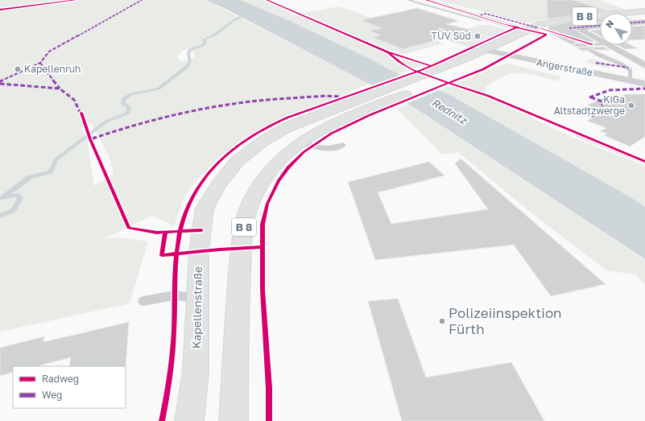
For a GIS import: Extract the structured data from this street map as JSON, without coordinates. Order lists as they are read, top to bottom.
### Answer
{
  "streets": {
    "main road": ["B 8", "Kapellenstraße"],
    "street": ["Angerstraße"]
  },
  "crossings": [
    ["Angerstraße", "Kapellenstraße"]
  ],
  "water": ["Rednitz"],
  "places": [
    "TÜV Süd",
    "Kapellenruh",
    "KiGa Altstadtzwerge",
    "Polizeiinspektion Fürth"
  ],
  "legend": ["Radweg", "Weg"],
  "north": "top left"
}
